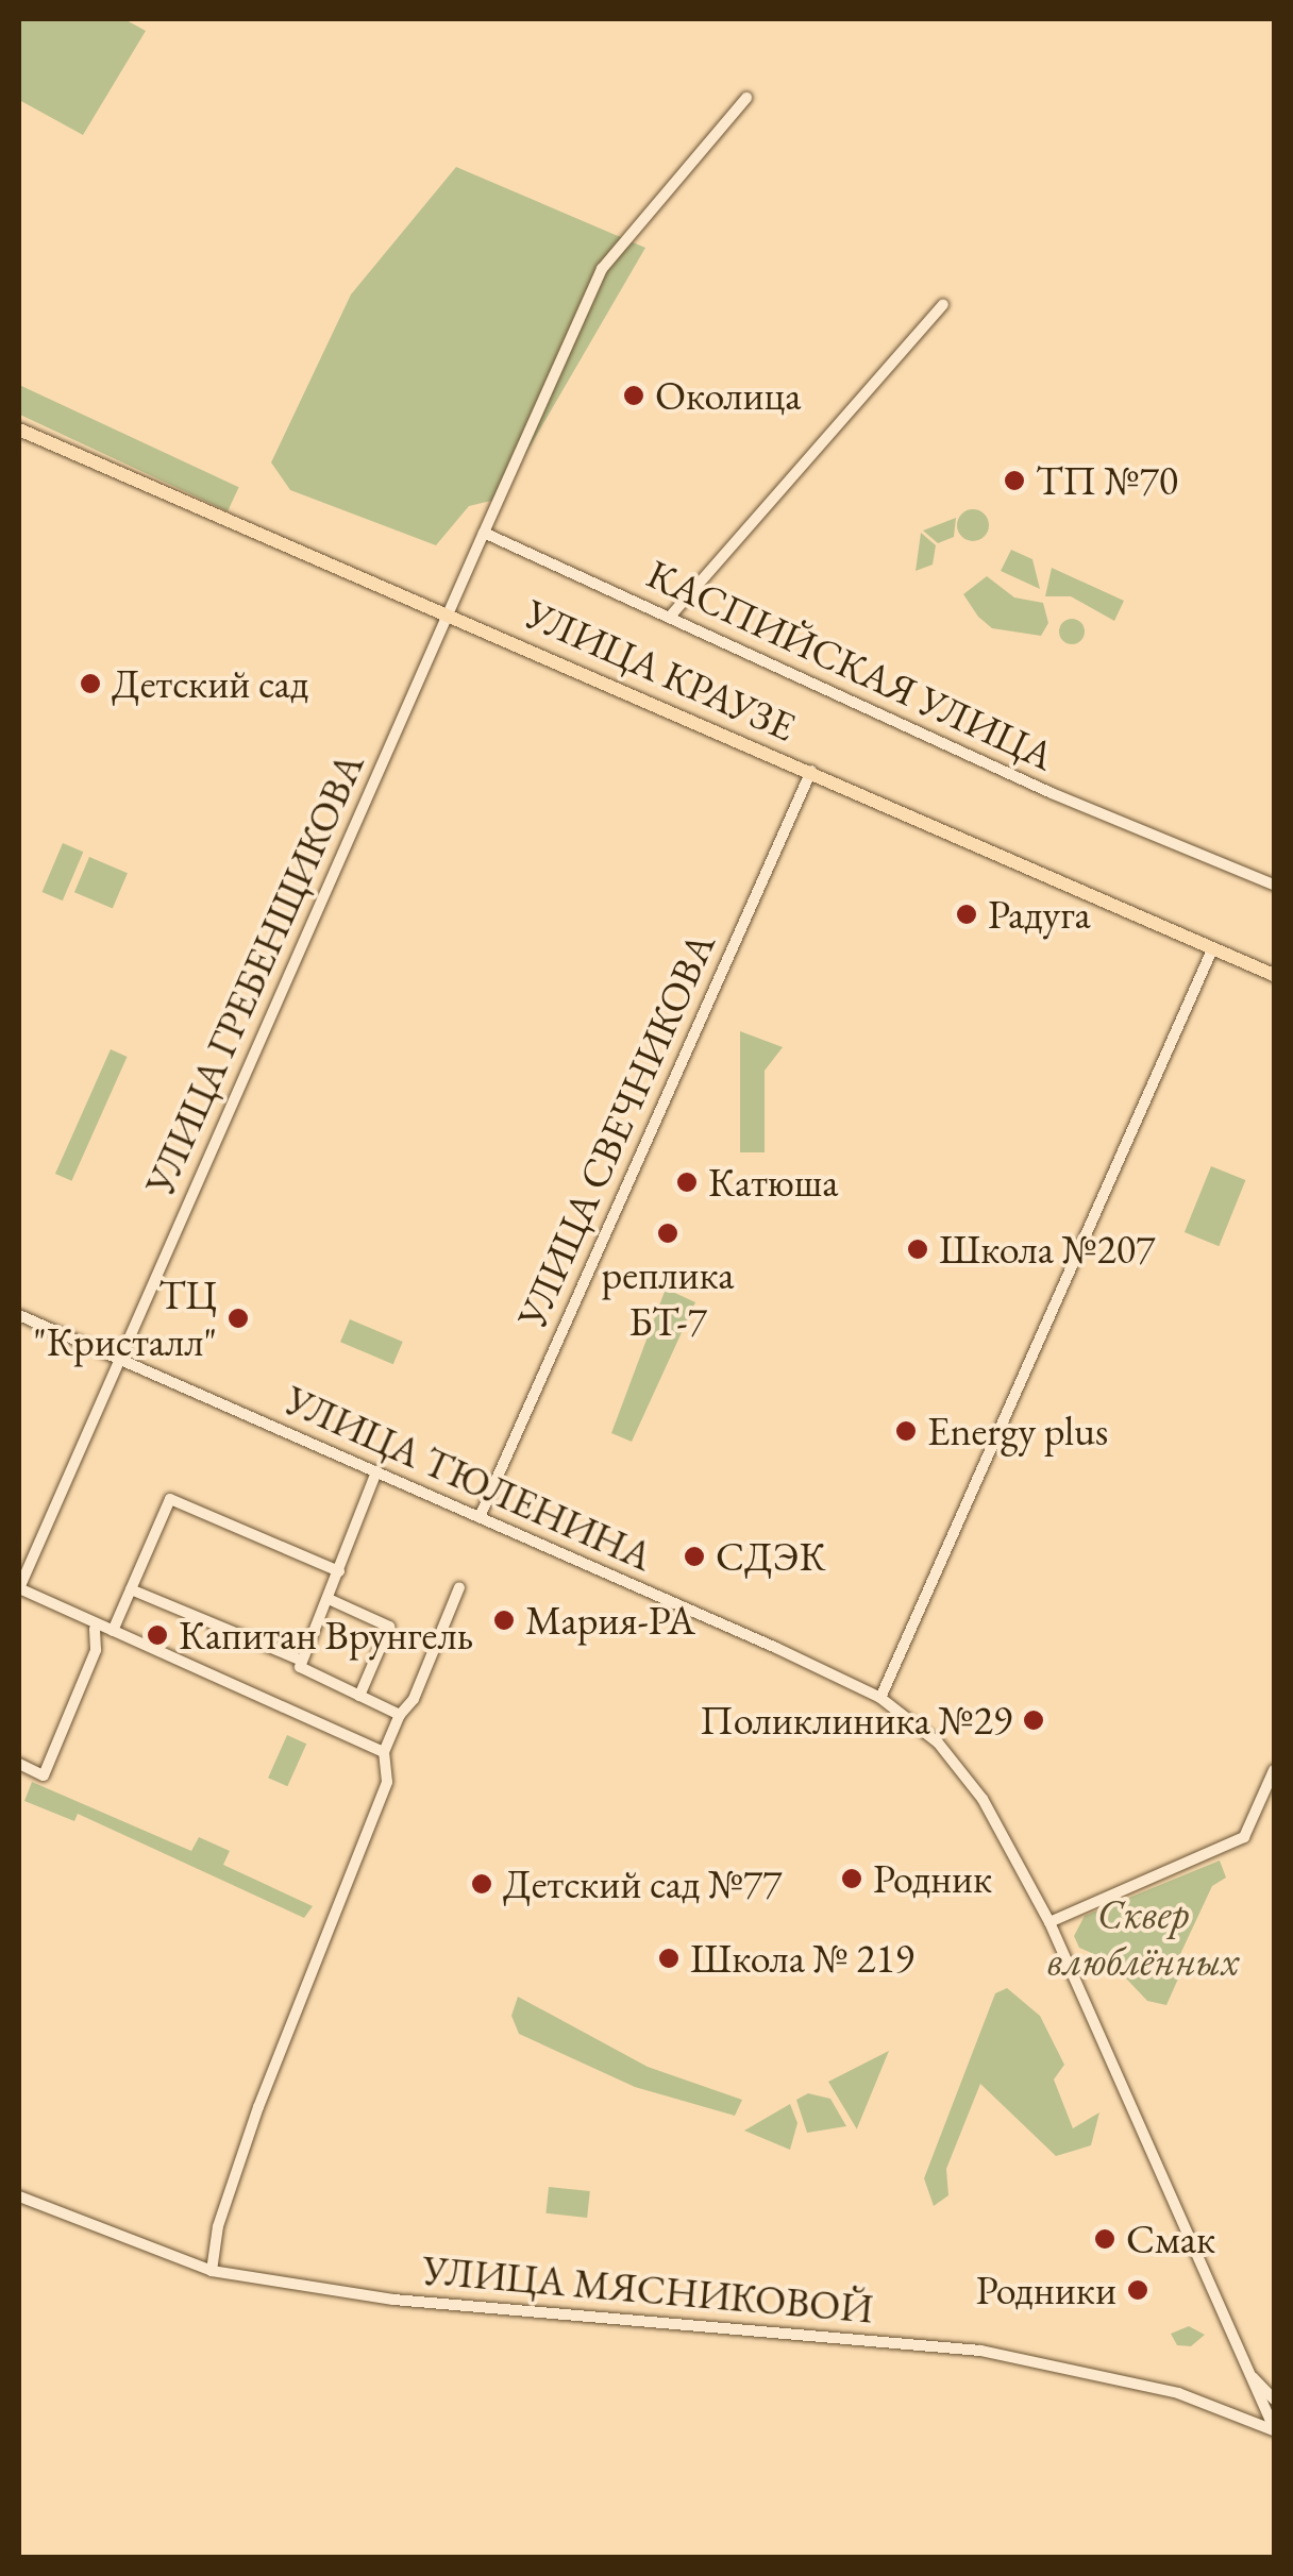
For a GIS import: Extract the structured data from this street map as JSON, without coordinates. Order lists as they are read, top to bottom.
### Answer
{
  "streets": {
    "main road": ["УЛИЦА КРАУЗЕ"],
    "street": [
      "КАСПИЙСКАЯ УЛИЦА",
      "УЛИЦА ГРЕБЕНЩИКОВА",
      "УЛИЦА СВЕЧНИКОВА",
      "УЛИЦА ТЮЛЕНИНА",
      "УЛИЦА МЯСНИКОВОЙ"
    ]
  },
  "crossings": [
    ["УЛИЦА КРАУЗЕ", "УЛИЦА ГРЕБЕНЩИКОВА"],
    ["УЛИЦА КРАУЗЕ", "УЛИЦА СВЕЧНИКОВА"],
    ["УЛИЦА ГРЕБЕНЩИКОВА", "УЛИЦА ТЮЛЕНИНА"],
    ["УЛИЦА СВЕЧНИКОВА", "УЛИЦА ТЮЛЕНИНА"],
    ["УЛИЦА ТЮЛЕНИНА", "УЛИЦА МЯСНИКОВОЙ"]
  ],
  "parks": ["Сквер влюблённых"],
  "places": [
    "Околица",
    "ТП №70",
    "Детский сад",
    "Радуга",
    "Катюша",
    "реплика БТ-7",
    "Школа №207",
    "ТЦ \"Кристалл\"",
    "Energy plus",
    "СДЭК",
    "Мария-РА",
    "Капитан Врунгель",
    "Поликлиника №29",
    "Родник",
    "Детский сад №77",
    "Школа № 219",
    "Смак",
    "Родники"
  ]
}
